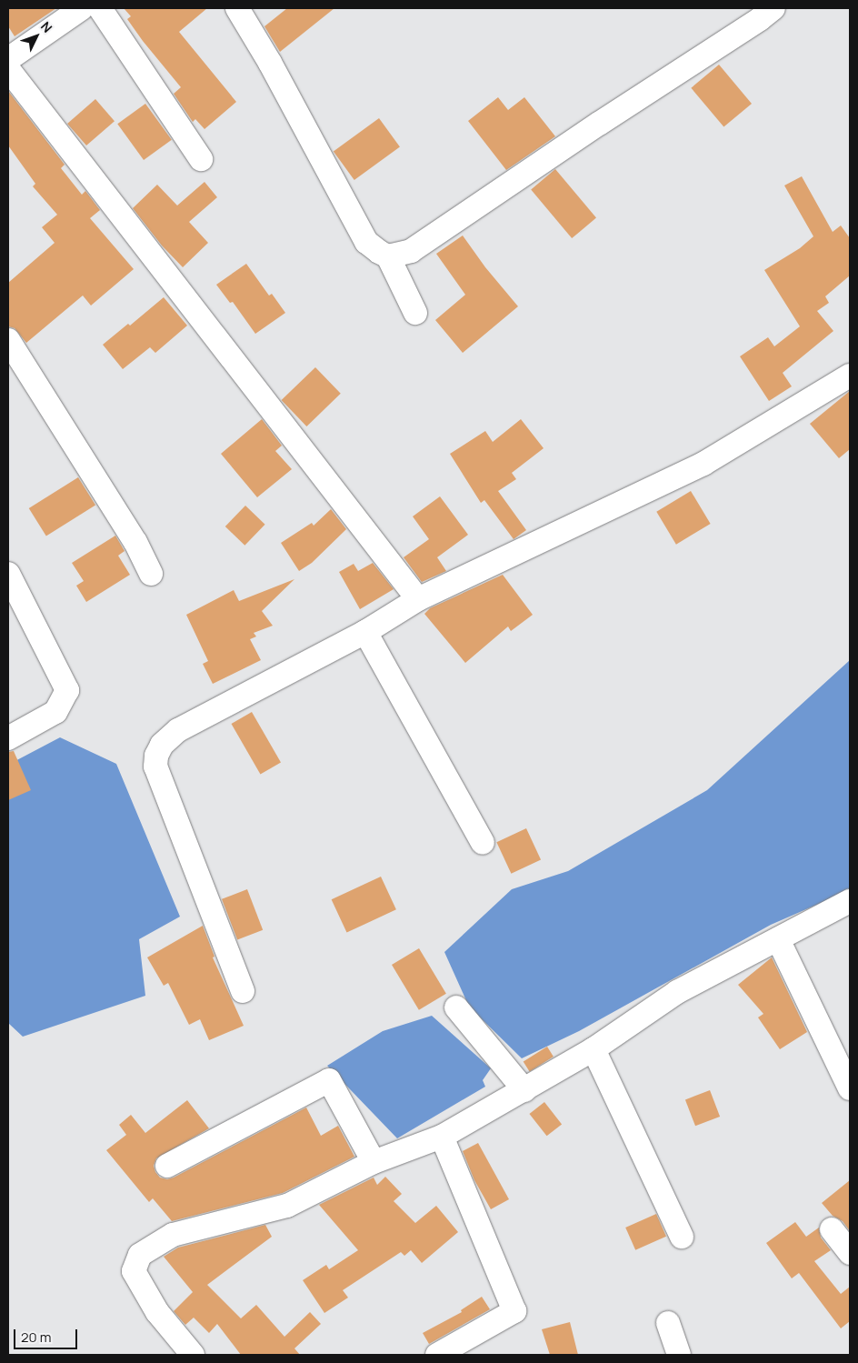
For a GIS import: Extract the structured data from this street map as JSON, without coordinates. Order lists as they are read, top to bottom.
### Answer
{
  "scale_bar": "20 m",
  "north": "top right"
}
